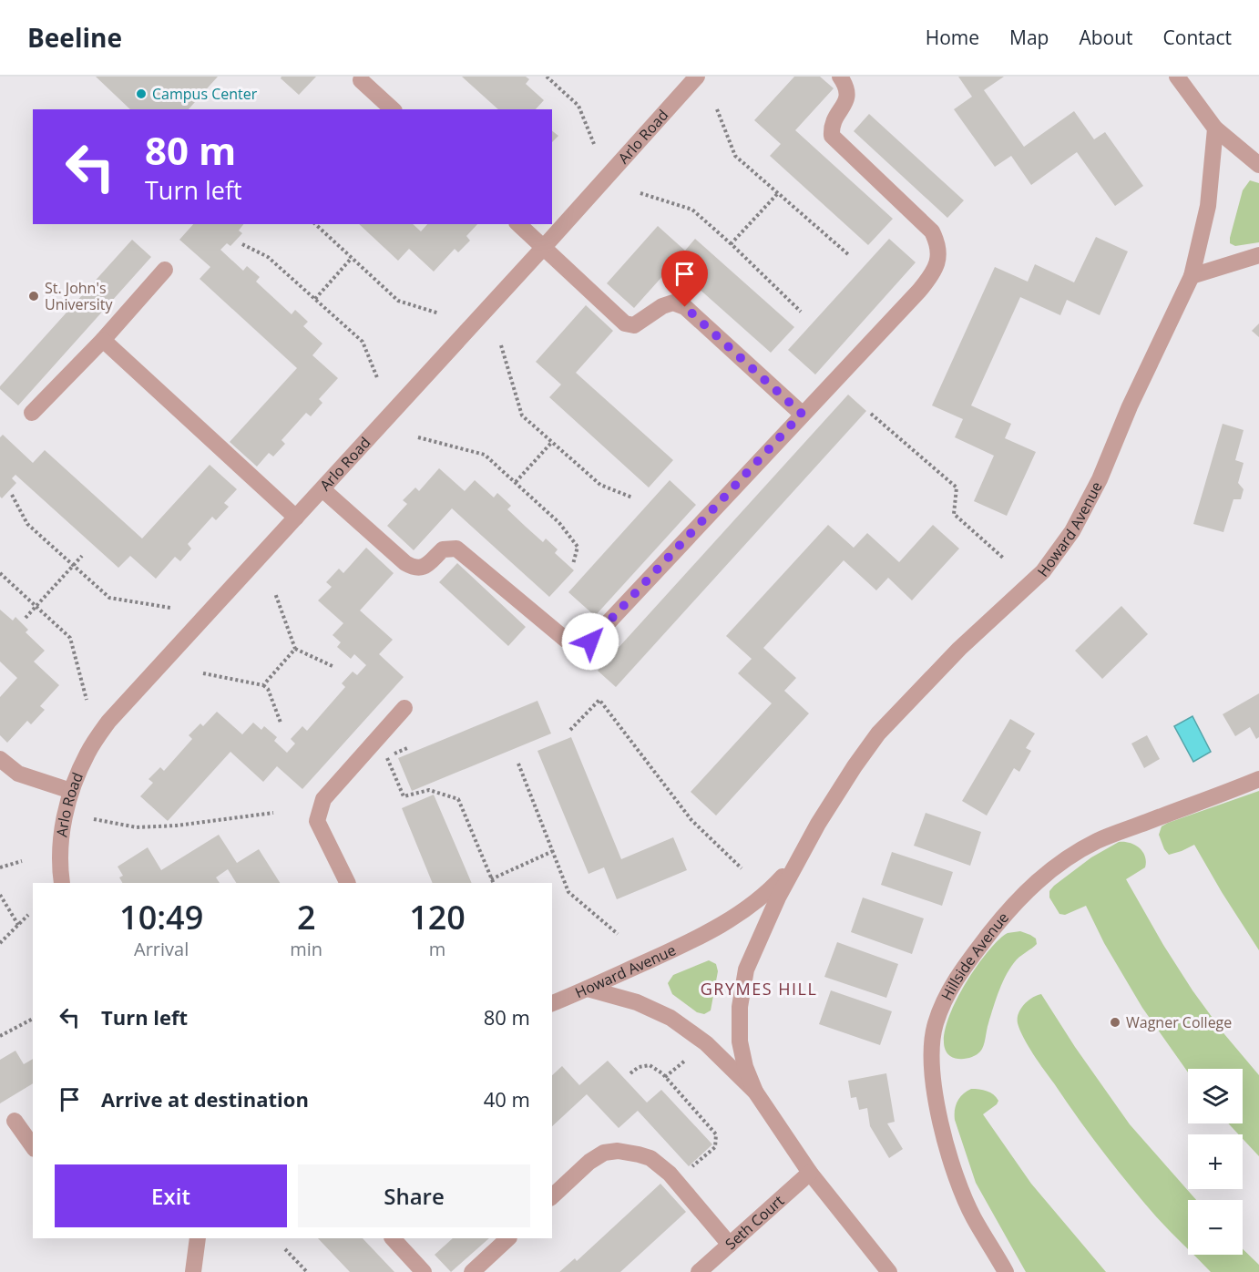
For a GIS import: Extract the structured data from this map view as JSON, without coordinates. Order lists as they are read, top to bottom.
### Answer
{
  "streets": {
    "street": [
      "Arlo Road",
      "Howard Avenue",
      "Hillside Avenue",
      "Seth Court"
    ]
  },
  "crossings": [
    ["Howard Avenue", "Seth Court"]
  ],
  "districts": ["GRYMES HILL"],
  "places": ["Campus Center", "St. John's University", "Wagner College"],
  "page": {
    "header": "Beeline",
    "nav": [
      "Home",
      "Map",
      "About",
      "Contact"
    ],
    "turn": ["80 m", "Turn left"],
    "eta": [
      "10:49",
      "Arrival",
      "2",
      "min",
      "120",
      "m"
    ],
    "list": [
      {
        "name": "Turn left",
        "value": "80 m"
      },
      {
        "name": "Arrive at destination",
        "value": "40 m"
      }
    ],
    "map_buttons": ["+", "−"],
    "buttons": ["Exit", "Share"]
  }
}
